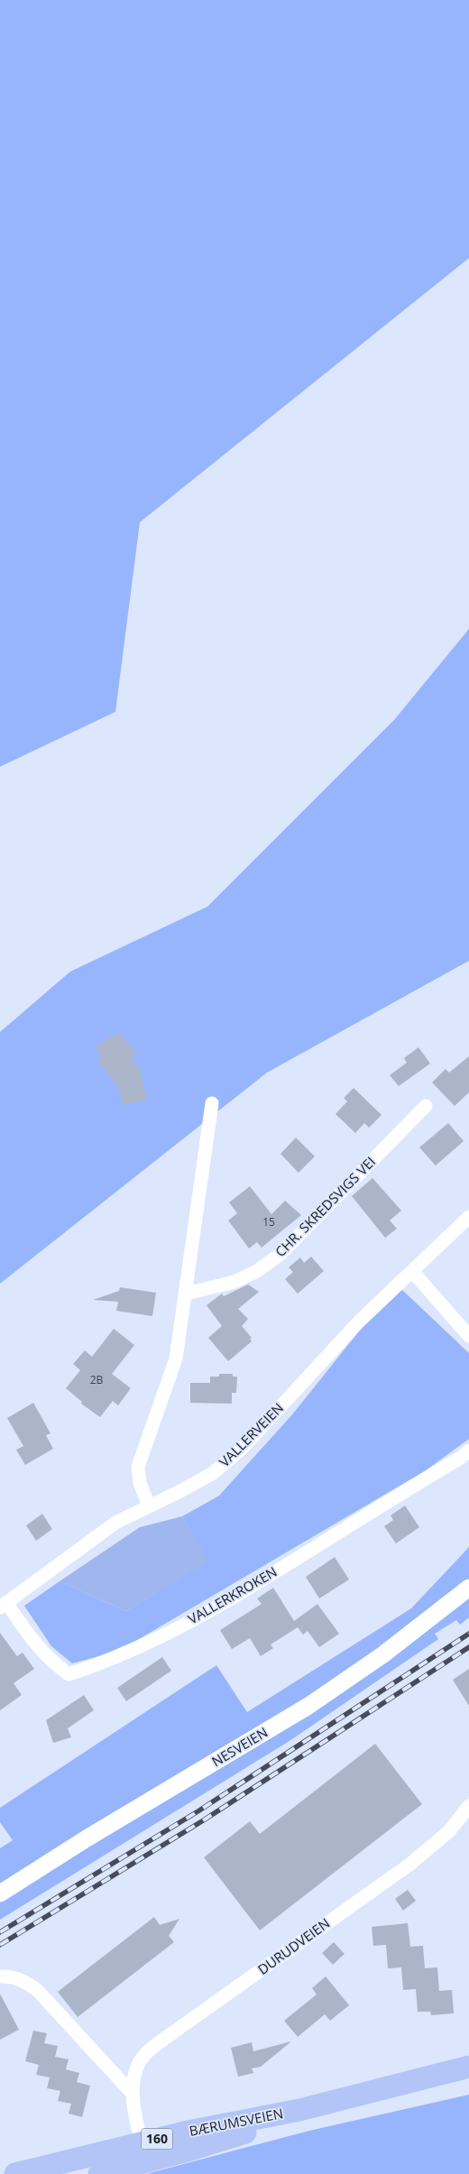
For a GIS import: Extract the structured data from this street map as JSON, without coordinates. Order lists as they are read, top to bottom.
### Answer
{
  "streets": {
    "main road": ["BÆRUMSVEIEN", "160"],
    "street": [
      "CHR. SKREDSVIGS VEI",
      "VALLERVEIEN",
      "VALLERKROKEN",
      "NESVEIEN",
      "DURUDVEIEN"
    ]
  },
  "crossings": [
    ["VALLERVEIEN", "VALLERKROKEN"],
    ["DURUDVEIEN", "BÆRUMSVEIEN"]
  ],
  "house_numbers": ["15", "2B"]
}
